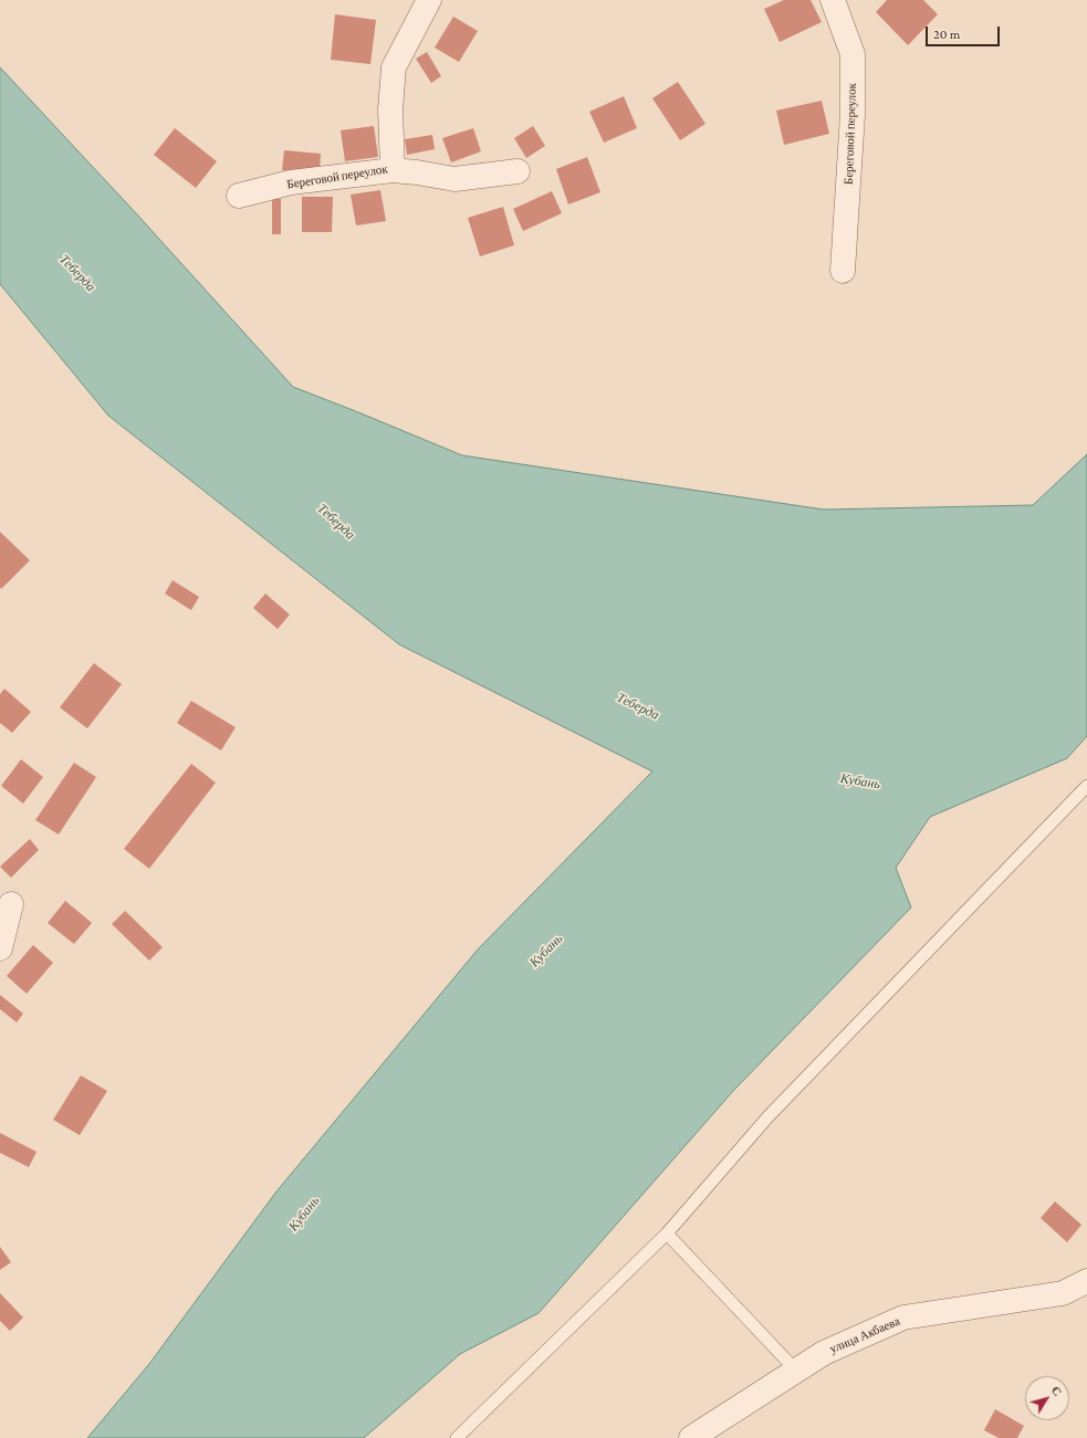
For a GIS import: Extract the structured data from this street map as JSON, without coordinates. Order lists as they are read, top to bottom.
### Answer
{
  "streets": {
    "street": ["Береговой переулок", "улица Акбаева"]
  },
  "water": ["Теберда", "Кубань"],
  "scale_bar": "20 m",
  "north": "top right"
}
